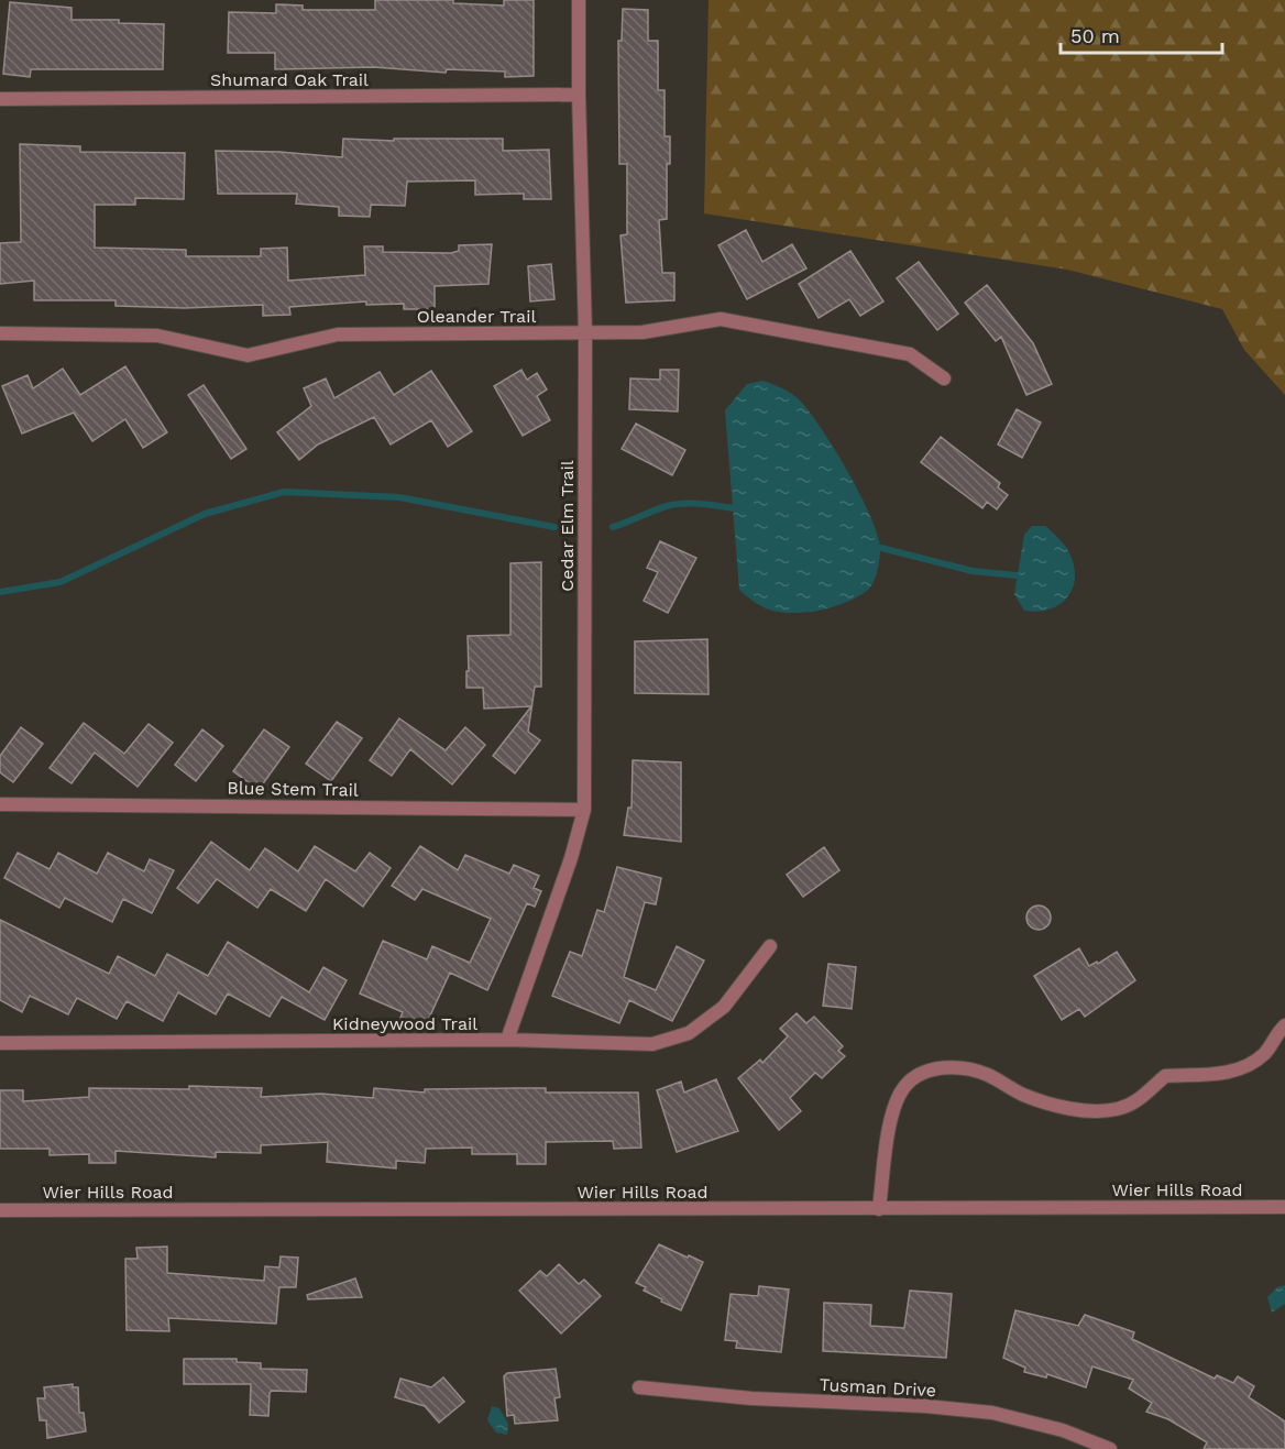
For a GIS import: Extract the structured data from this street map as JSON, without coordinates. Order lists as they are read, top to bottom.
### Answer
{
  "streets": {
    "street": [
      "Shumard Oak Trail",
      "Oleander Trail",
      "Cedar Elm Trail",
      "Blue Stem Trail",
      "Kidneywood Trail",
      "Wier Hills Road",
      "Tusman Drive"
    ]
  },
  "crossings": [
    ["Shumard Oak Trail", "Cedar Elm Trail"],
    ["Oleander Trail", "Cedar Elm Trail"],
    ["Cedar Elm Trail", "Blue Stem Trail"],
    ["Cedar Elm Trail", "Kidneywood Trail"]
  ],
  "scale_bar": "50 m"
}
